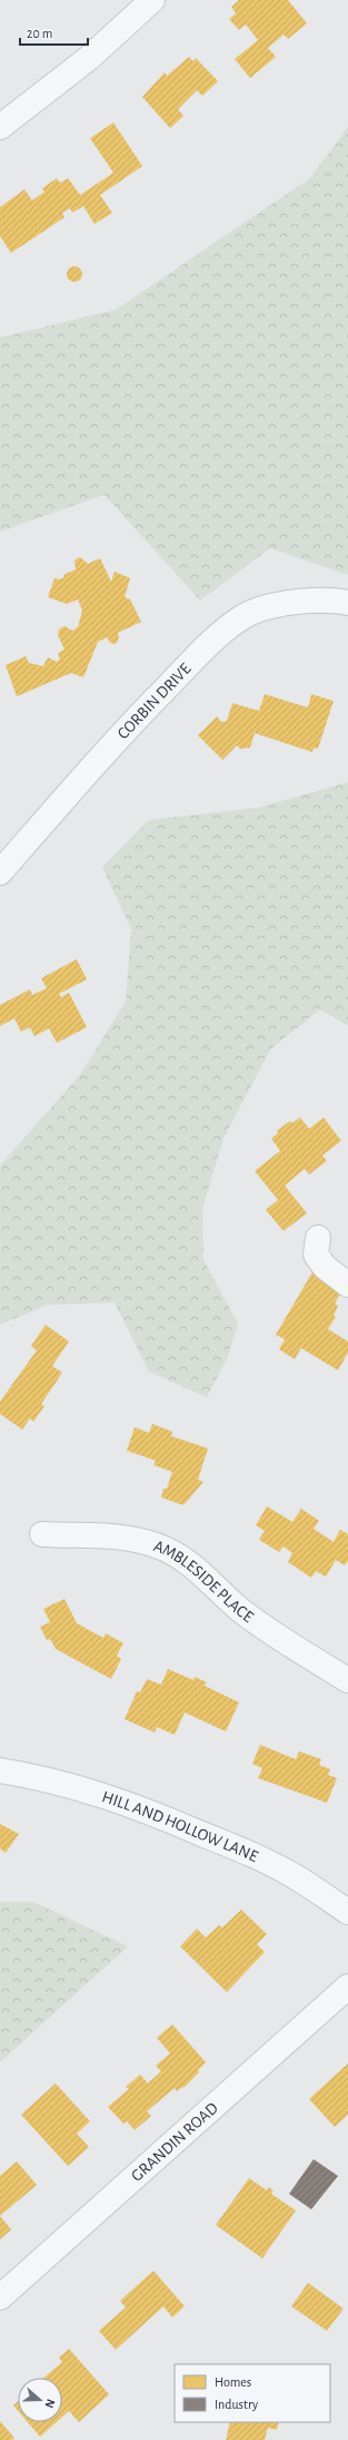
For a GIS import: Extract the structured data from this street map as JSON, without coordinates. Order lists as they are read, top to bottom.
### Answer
{
  "streets": {
    "street": [
      "CORBIN DRIVE",
      "AMBLESIDE PLACE",
      "HILL AND HOLLOW LANE",
      "GRANDIN ROAD"
    ]
  },
  "legend": ["Homes", "Industry"],
  "scale_bar": "20 m",
  "north": "right"
}
